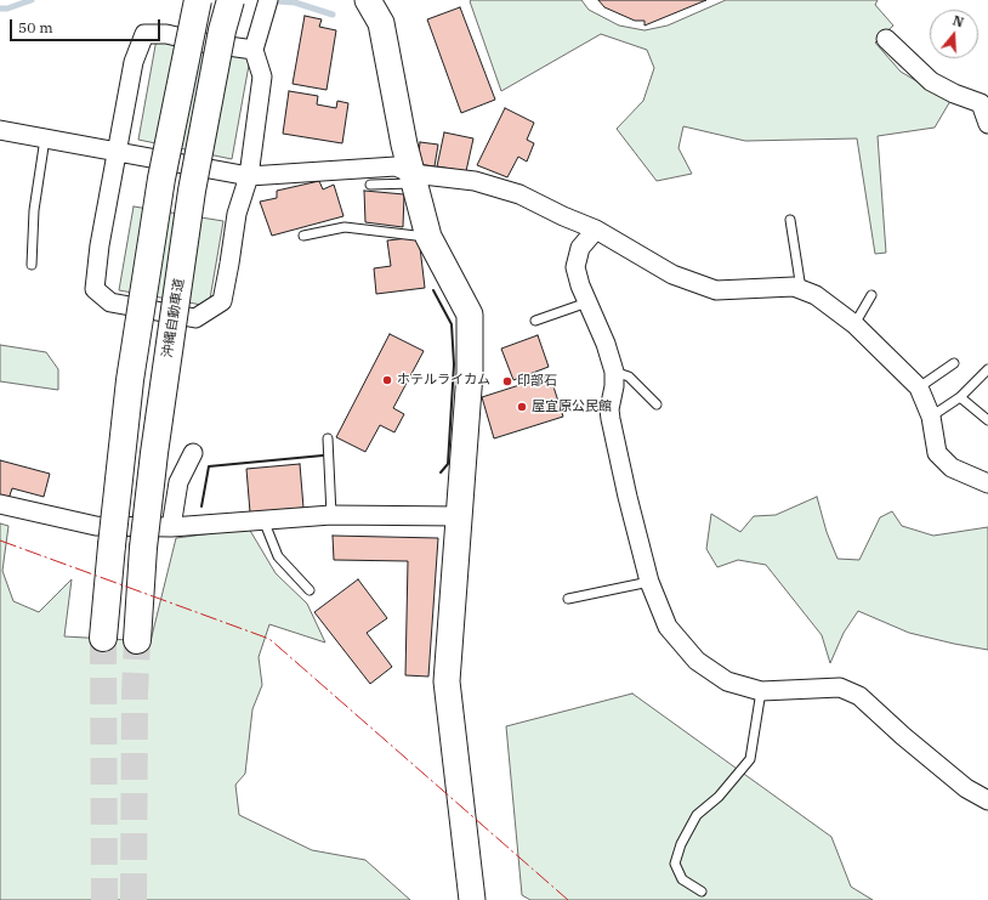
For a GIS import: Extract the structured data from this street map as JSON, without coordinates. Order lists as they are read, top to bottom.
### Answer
{
  "streets": {
    "highway": ["沖縄自動車道"]
  },
  "places": ["ホテルライカム", "印部石", "屋宜原公民館"],
  "scale_bar": "50 m",
  "north": "top"
}
